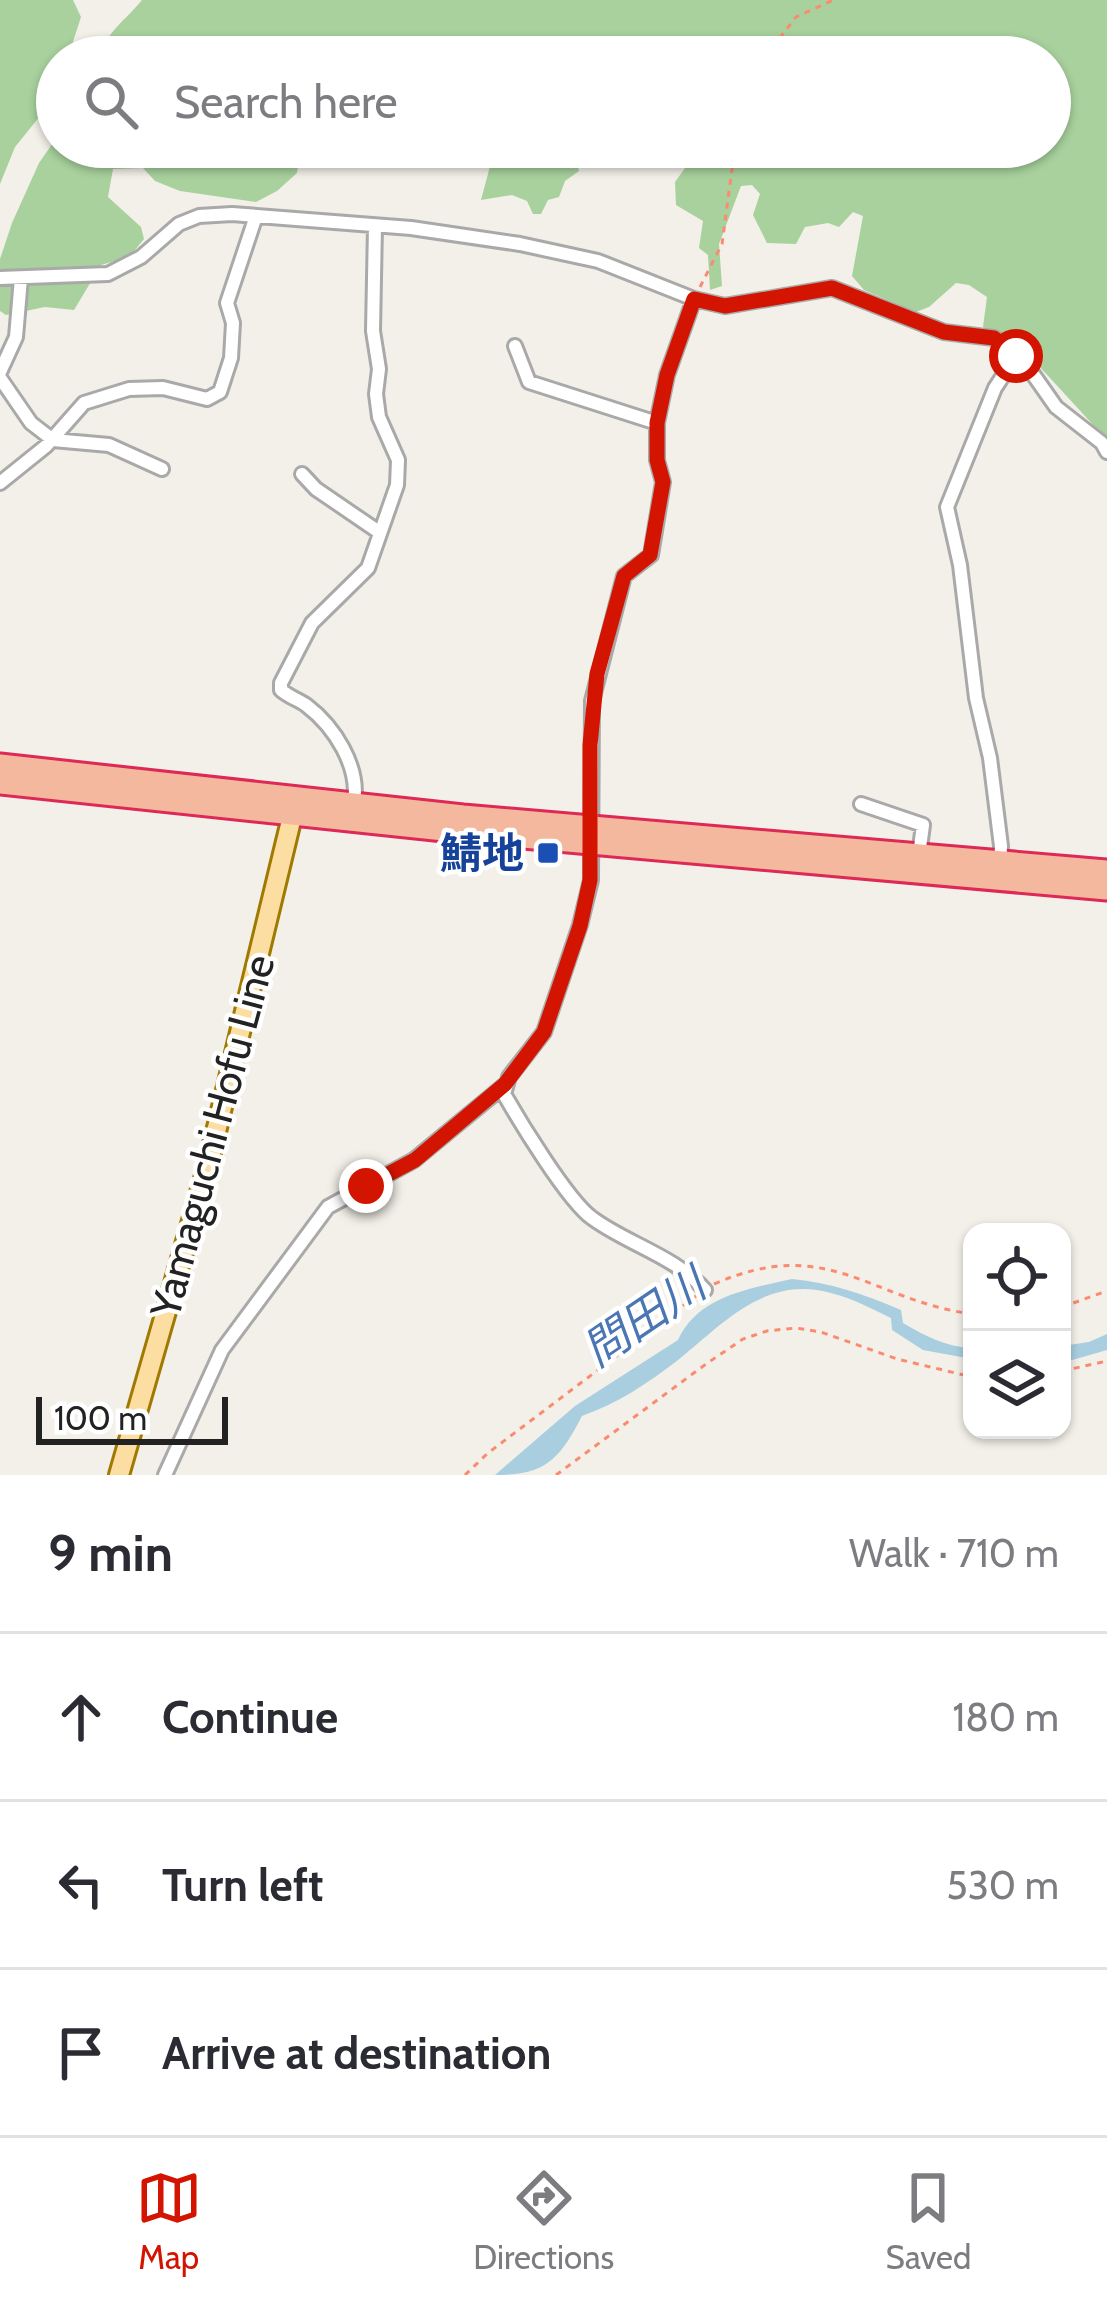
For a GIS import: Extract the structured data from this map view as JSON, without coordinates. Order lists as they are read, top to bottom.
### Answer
{
  "streets": {
    "main road": ["Yamaguchi Hofu Line"]
  },
  "water": ["問田川"],
  "places": {
    "transit": ["鯖地"]
  },
  "scale_bar": "100 m",
  "page": {
    "search": "Search here",
    "scale": "100 m",
    "heading": ["9 min", "Walk · 710 m"],
    "list": [
      ["Continue", "180 m"],
      ["Turn left", "530 m"],
      "Arrive at destination"
    ],
    "nav": ["Map", "Directions", "Saved"]
  }
}
